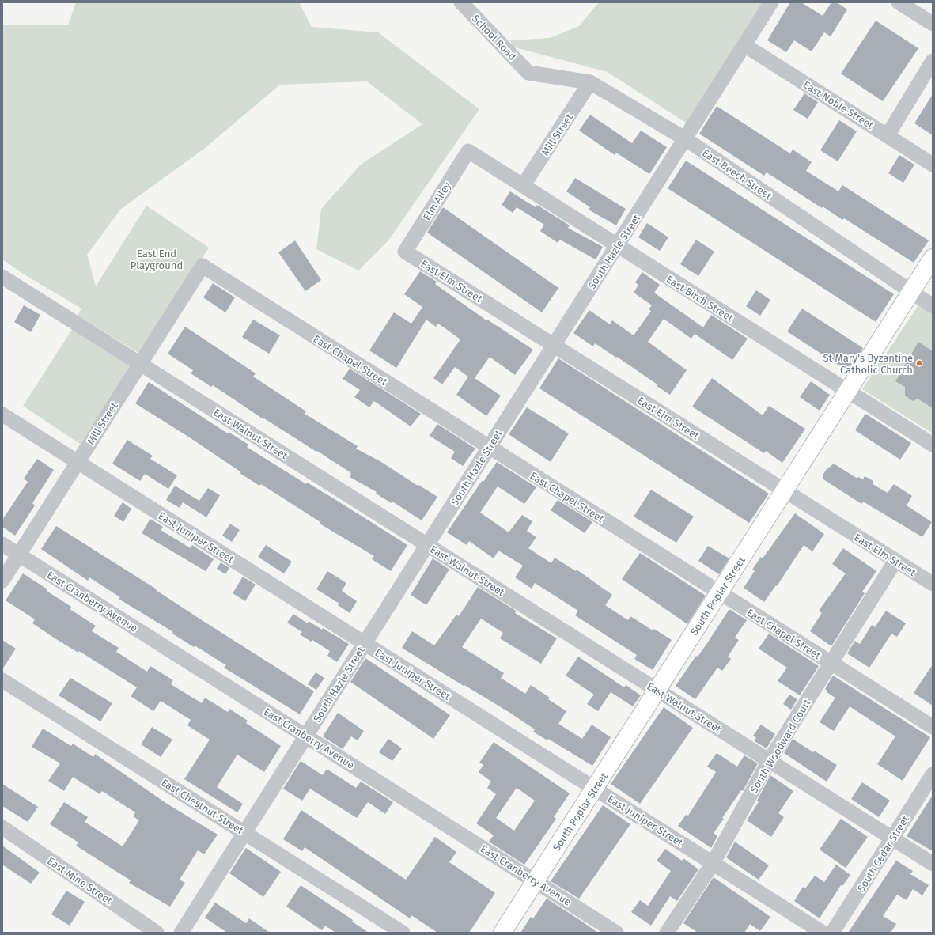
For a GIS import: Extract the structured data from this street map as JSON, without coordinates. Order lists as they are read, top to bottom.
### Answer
{
  "streets": {
    "main road": ["South Poplar Street"],
    "street": [
      "School Road",
      "East Noble Street",
      "Mill Street",
      "East Beech Street",
      "Elm Alley",
      "South Hazle Street",
      "East Elm Street",
      "East Birch Street",
      "East Chapel Street",
      "East Walnut Street",
      "East Juniper Street",
      "East Cranberry Avenue",
      "South Woodward Court",
      "East Chestnut Street",
      "South Cedar Street",
      "East Mine Street"
    ]
  },
  "crossings": [
    ["School Road", "East Beech Street"],
    ["East Noble Street", "South Hazle Street"],
    ["Mill Street", "East Beech Street"],
    ["Mill Street", "East Birch Street"],
    ["Mill Street", "East Chapel Street"],
    ["Mill Street", "East Walnut Street"],
    ["Mill Street", "East Juniper Street"],
    ["Mill Street", "East Cranberry Avenue"],
    ["East Beech Street", "South Hazle Street"],
    ["East Beech Street", "South Poplar Street"],
    ["Elm Alley", "East Elm Street"],
    ["Elm Alley", "East Birch Street"],
    ["South Hazle Street", "East Elm Street"],
    ["South Hazle Street", "East Birch Street"],
    ["South Hazle Street", "East Chapel Street"],
    ["South Hazle Street", "East Walnut Street"],
    ["South Hazle Street", "East Juniper Street"],
    ["South Hazle Street", "East Cranberry Avenue"],
    ["South Hazle Street", "East Chestnut Street"],
    ["East Elm Street", "South Poplar Street"],
    ["East Elm Street", "South Woodward Court"],
    ["East Birch Street", "South Poplar Street"],
    ["East Chapel Street", "South Poplar Street"],
    ["East Chapel Street", "South Woodward Court"],
    ["East Walnut Street", "South Poplar Street"],
    ["East Walnut Street", "South Woodward Court"],
    ["East Walnut Street", "South Cedar Street"],
    ["East Juniper Street", "South Poplar Street"],
    ["East Juniper Street", "South Woodward Court"],
    ["South Poplar Street", "East Cranberry Avenue"]
  ],
  "parks": ["East End Playground"],
  "places": ["St Mary's Byzantine Catholic Church"]
}
